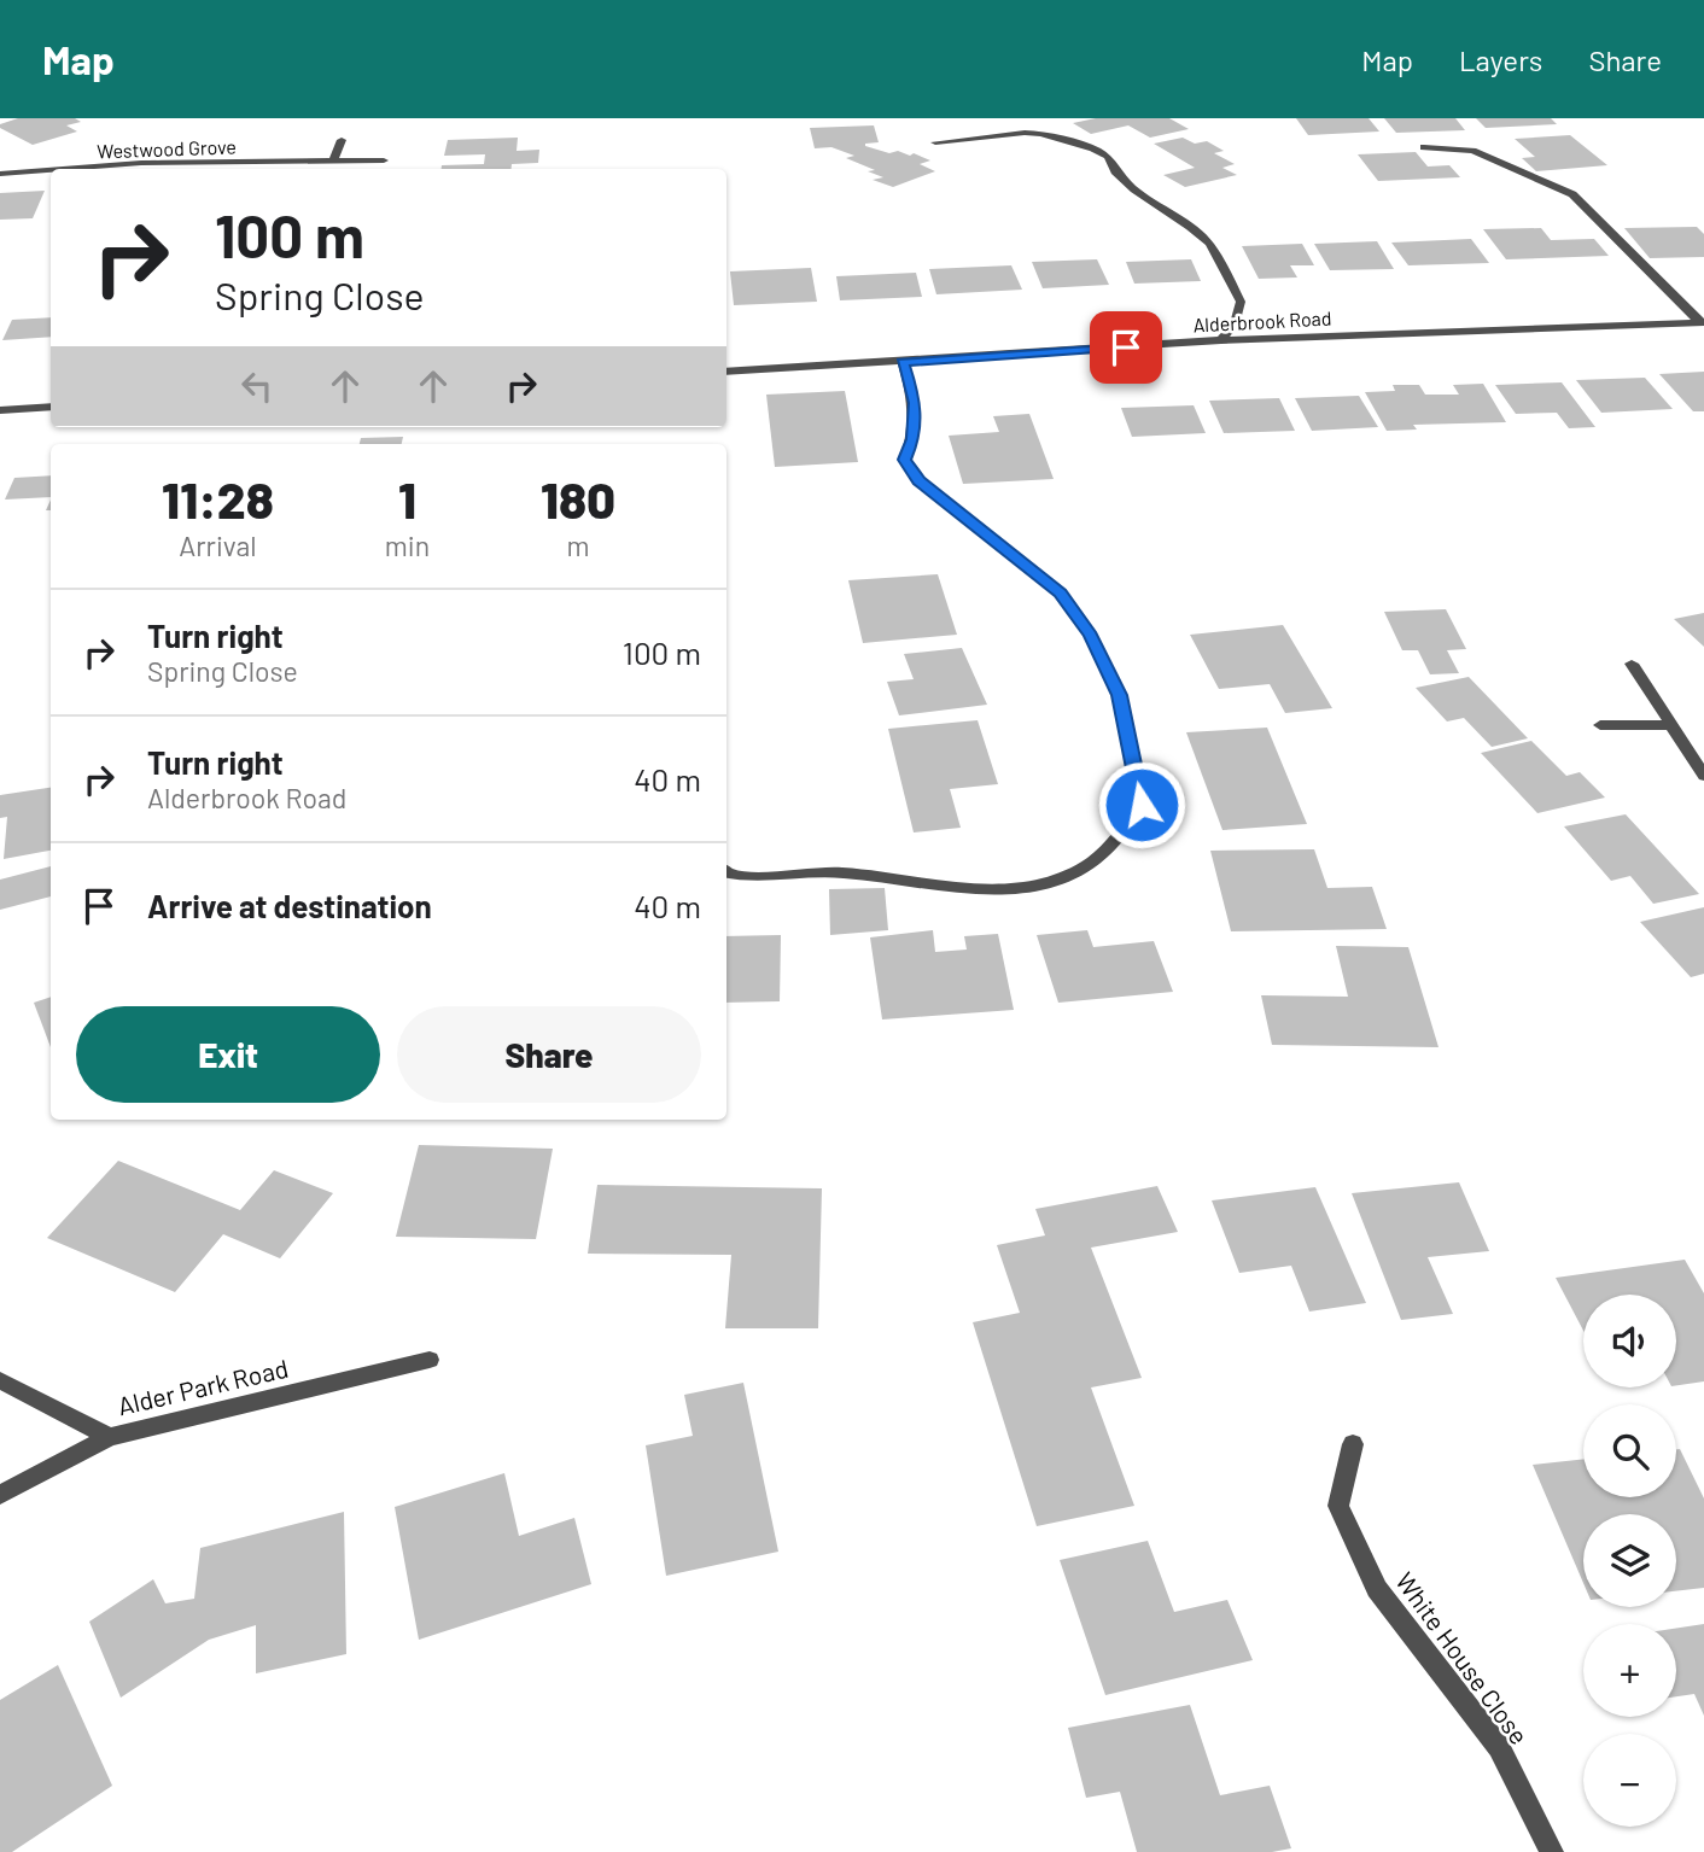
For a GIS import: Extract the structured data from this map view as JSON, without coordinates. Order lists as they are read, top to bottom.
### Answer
{
  "streets": {
    "street": [
      "Westwood Grove",
      "Alderbrook Road",
      "Alder Park Road",
      "White House Close"
    ]
  },
  "page": {
    "header": "Map",
    "nav": ["Map", "Layers", "Share"],
    "turn": ["100 m", "Spring Close"],
    "eta": [
      "11:28",
      "Arrival",
      "1",
      "min",
      "180",
      "m"
    ],
    "list": [
      {
        "name": "Turn right",
        "note": "Spring Close",
        "value": "100 m"
      },
      {
        "name": "Turn right",
        "note": "Alderbrook Road",
        "value": "40 m"
      },
      {
        "name": "Arrive at destination",
        "value": "40 m"
      }
    ],
    "buttons": ["Exit", "Share"],
    "map_buttons": ["+", "−"]
  }
}
